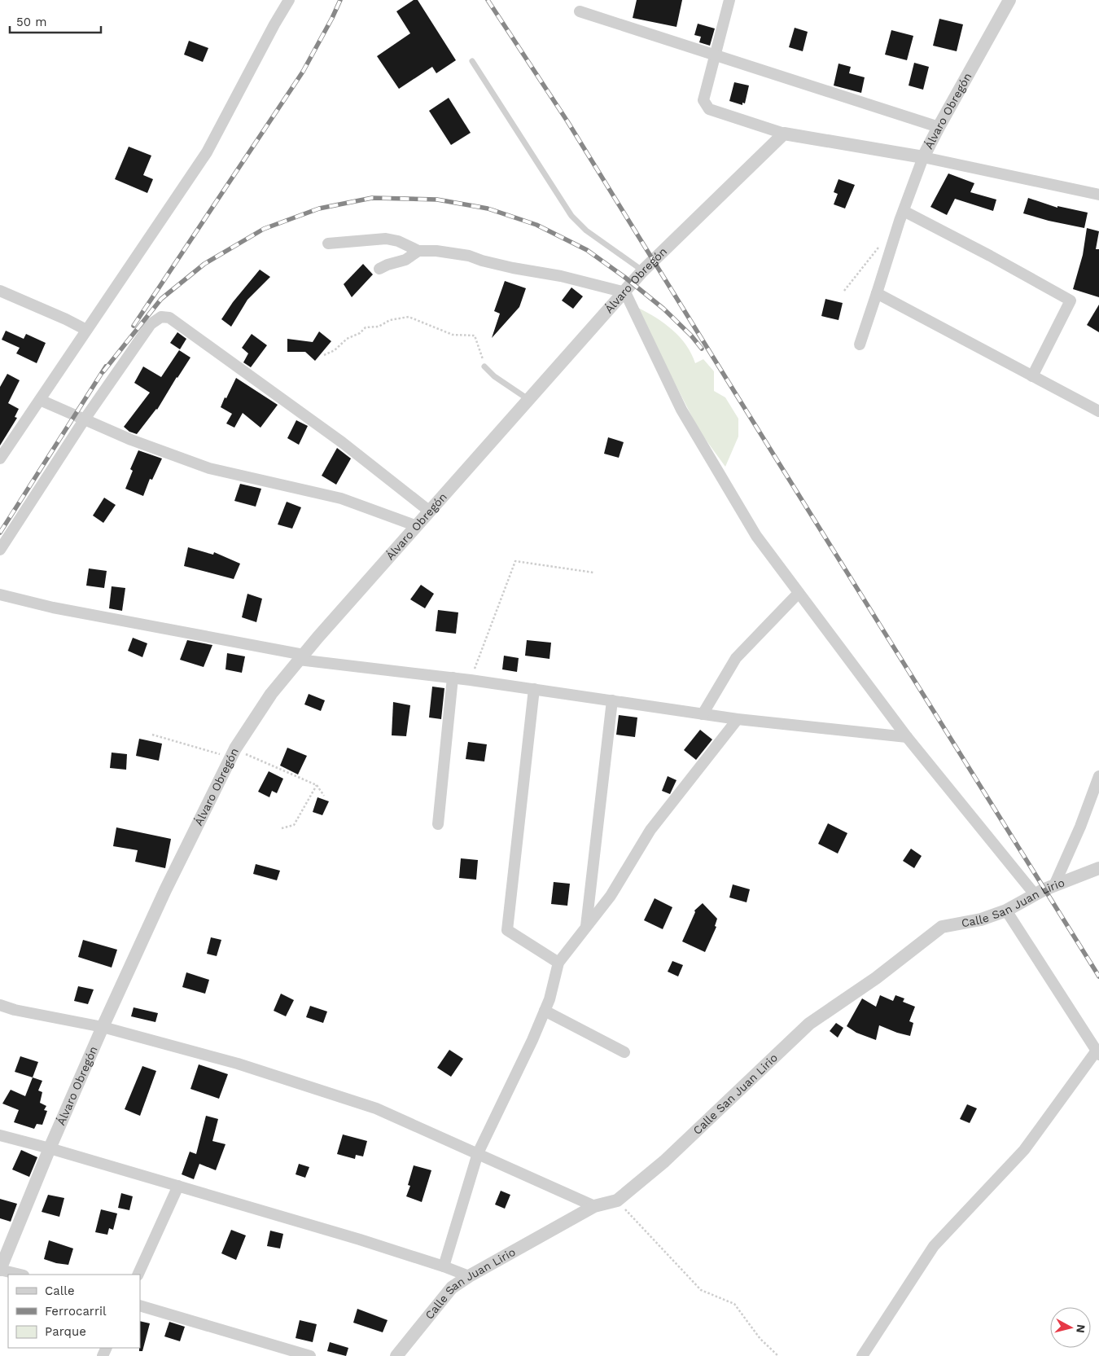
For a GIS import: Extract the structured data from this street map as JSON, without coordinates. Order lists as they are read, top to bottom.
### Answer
{
  "streets": {
    "street": ["Álvaro Obregón", "Calle San Juan Lirio"]
  },
  "legend": ["Calle", "Ferrocarril", "Parque"],
  "scale_bar": "50 m",
  "north": "right"
}
